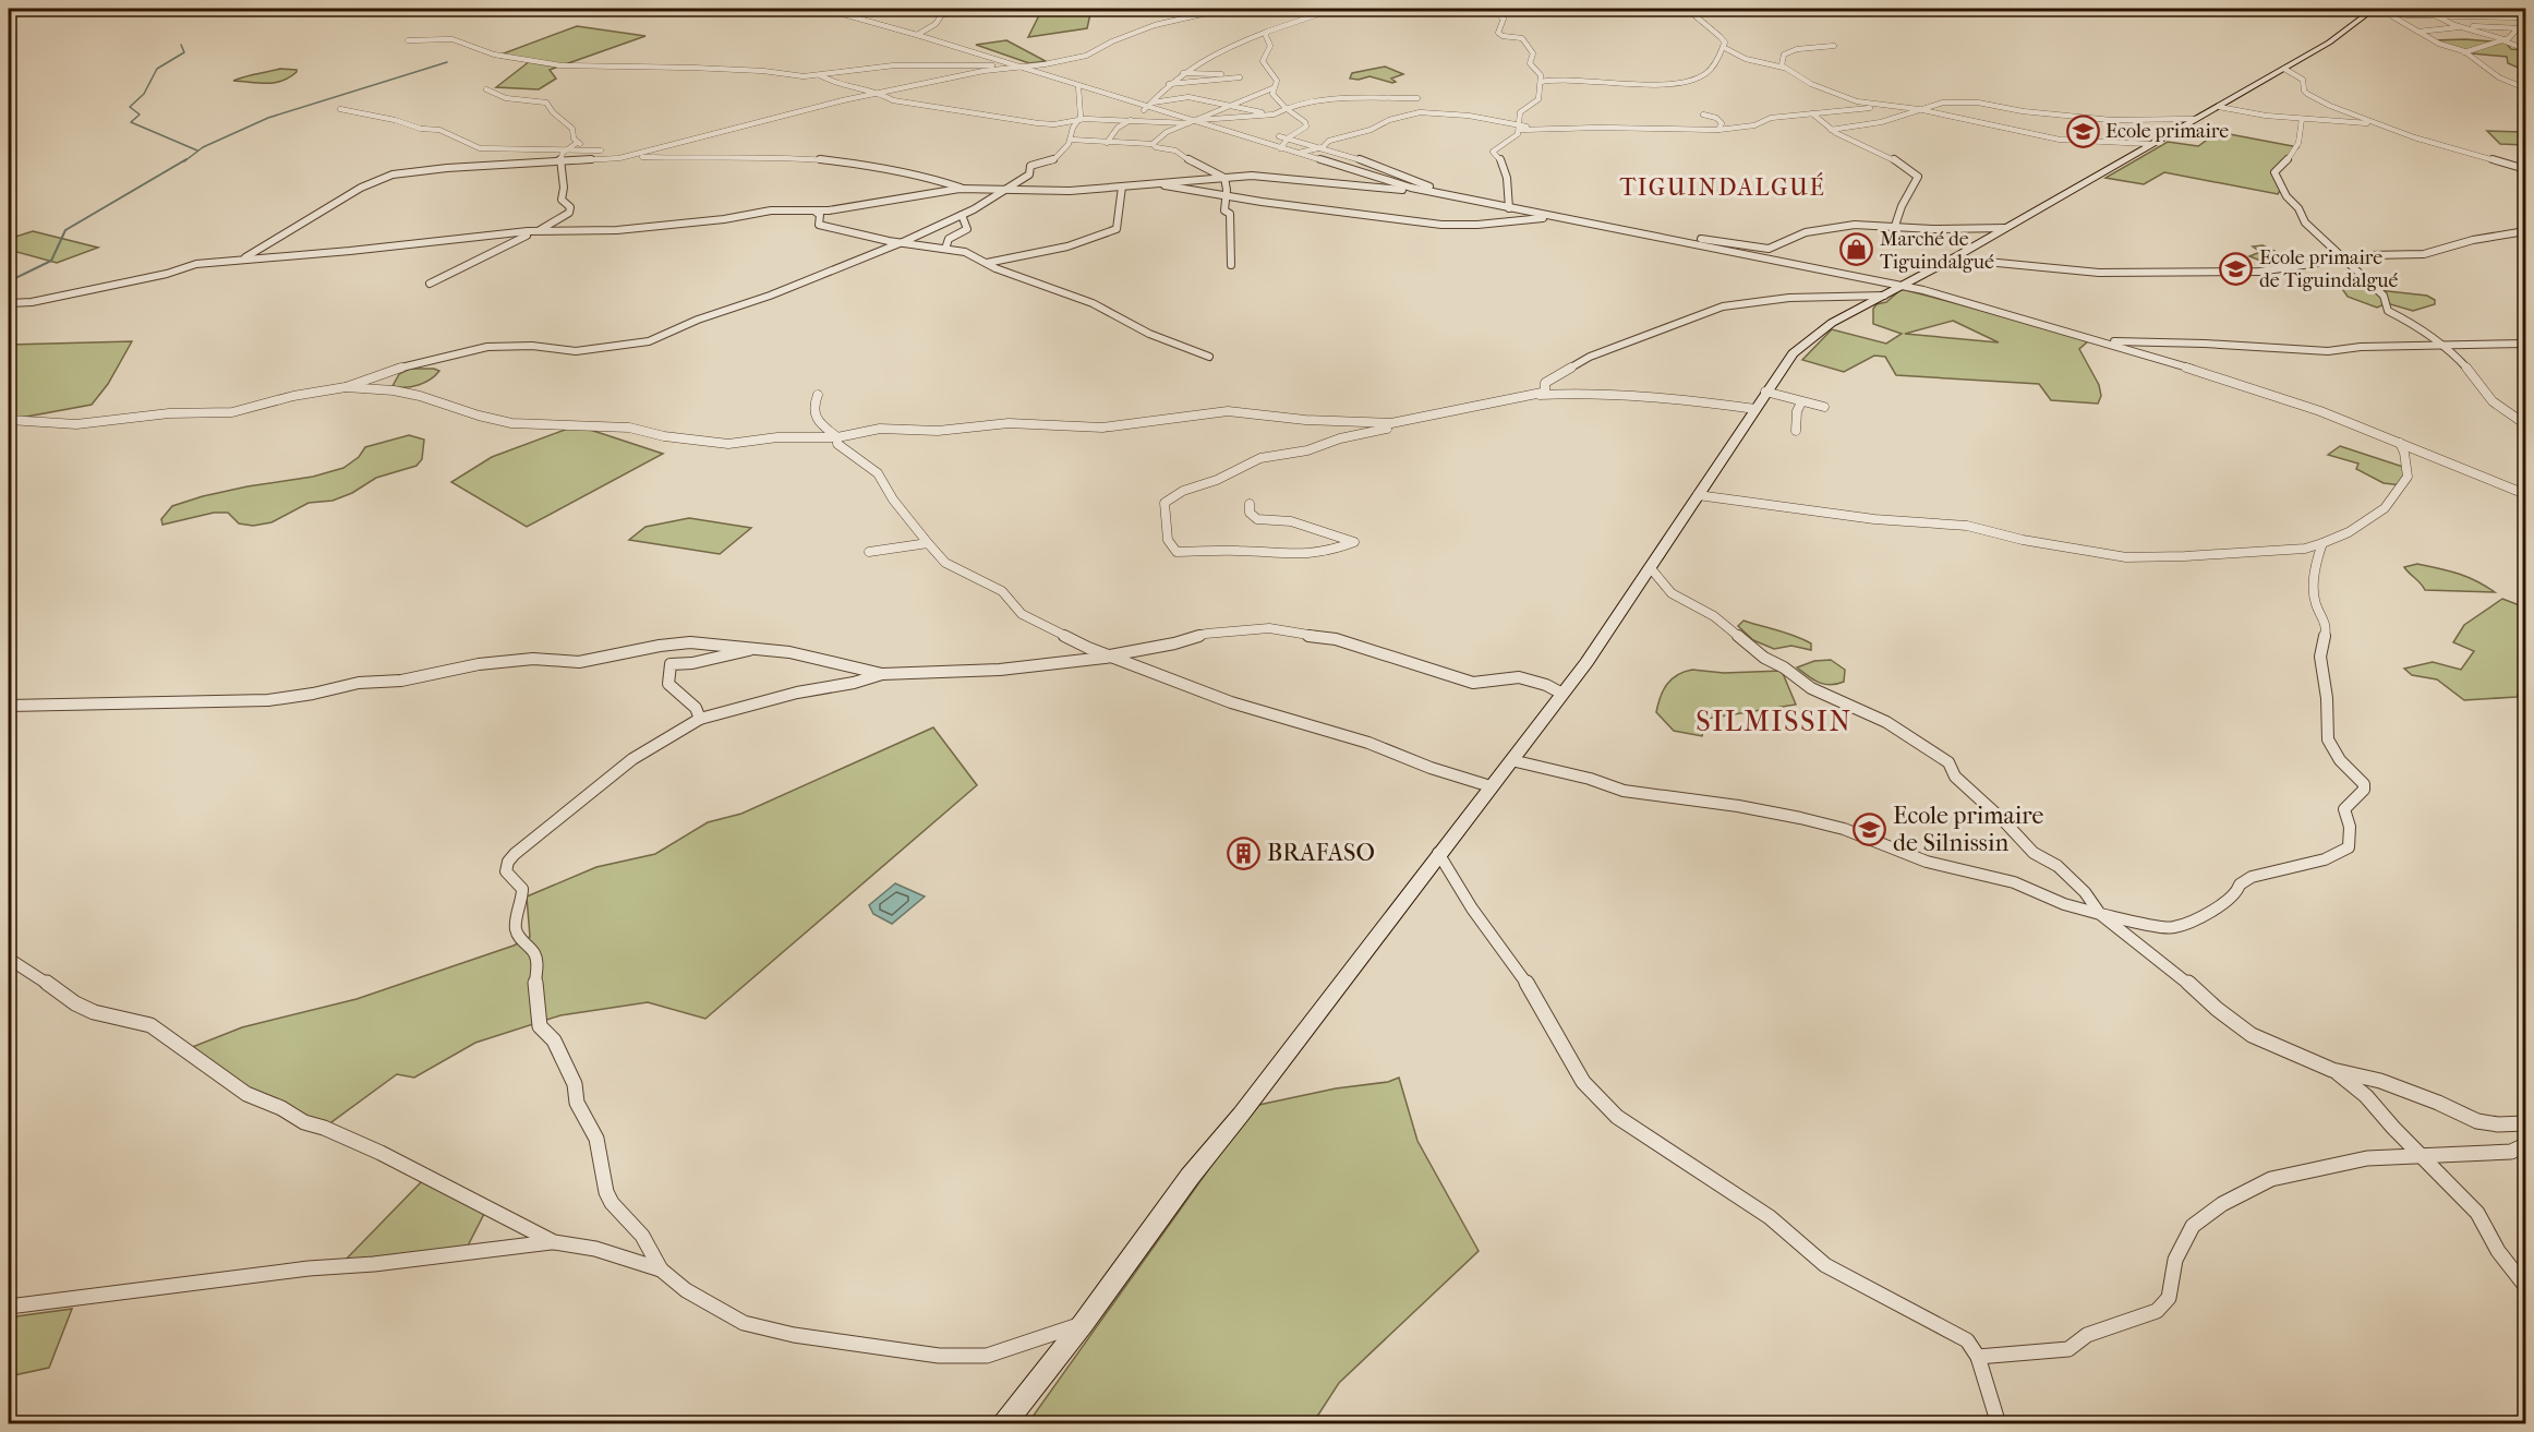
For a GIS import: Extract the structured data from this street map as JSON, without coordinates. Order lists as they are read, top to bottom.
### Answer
{
  "districts": ["TIGUINDALGUÉ", "SILMISSIN"],
  "places": {
    "school or university": ["Ecole primaire", "Ecole primaire de Tiguindalgué", "Ecole primaire de Silnissin"],
    "shop": ["Marché de Tiguindalgué"],
    "building": ["BRAFASO"]
  }
}
